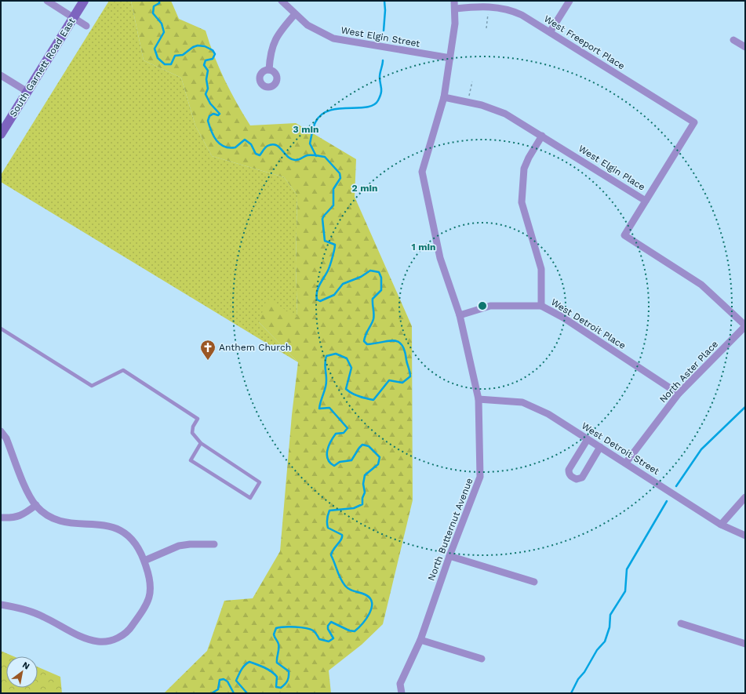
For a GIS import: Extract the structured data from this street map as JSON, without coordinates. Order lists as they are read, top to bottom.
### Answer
{
  "streets": {
    "main road": ["South Garnett Road East"],
    "street": [
      "West Elgin Street",
      "West Freeport Place",
      "West Elgin Place",
      "West Detroit Place",
      "North Aster Place",
      "West Detroit Street",
      "North Butternut Avenue"
    ]
  },
  "crossings": [
    ["West Elgin Street", "North Butternut Avenue"],
    ["West Freeport Place", "West Elgin Place"],
    ["West Freeport Place", "North Butternut Avenue"],
    ["West Elgin Place", "North Aster Place"],
    ["West Elgin Place", "North Butternut Avenue"],
    ["West Detroit Place", "North Aster Place"],
    ["West Detroit Place", "North Butternut Avenue"],
    ["North Aster Place", "West Detroit Street"],
    ["West Detroit Street", "North Butternut Avenue"]
  ],
  "places": {
    "church": ["Anthem Church"]
  },
  "north": "top right",
  "rings": ["3 min", "2 min", "1 min"]
}
